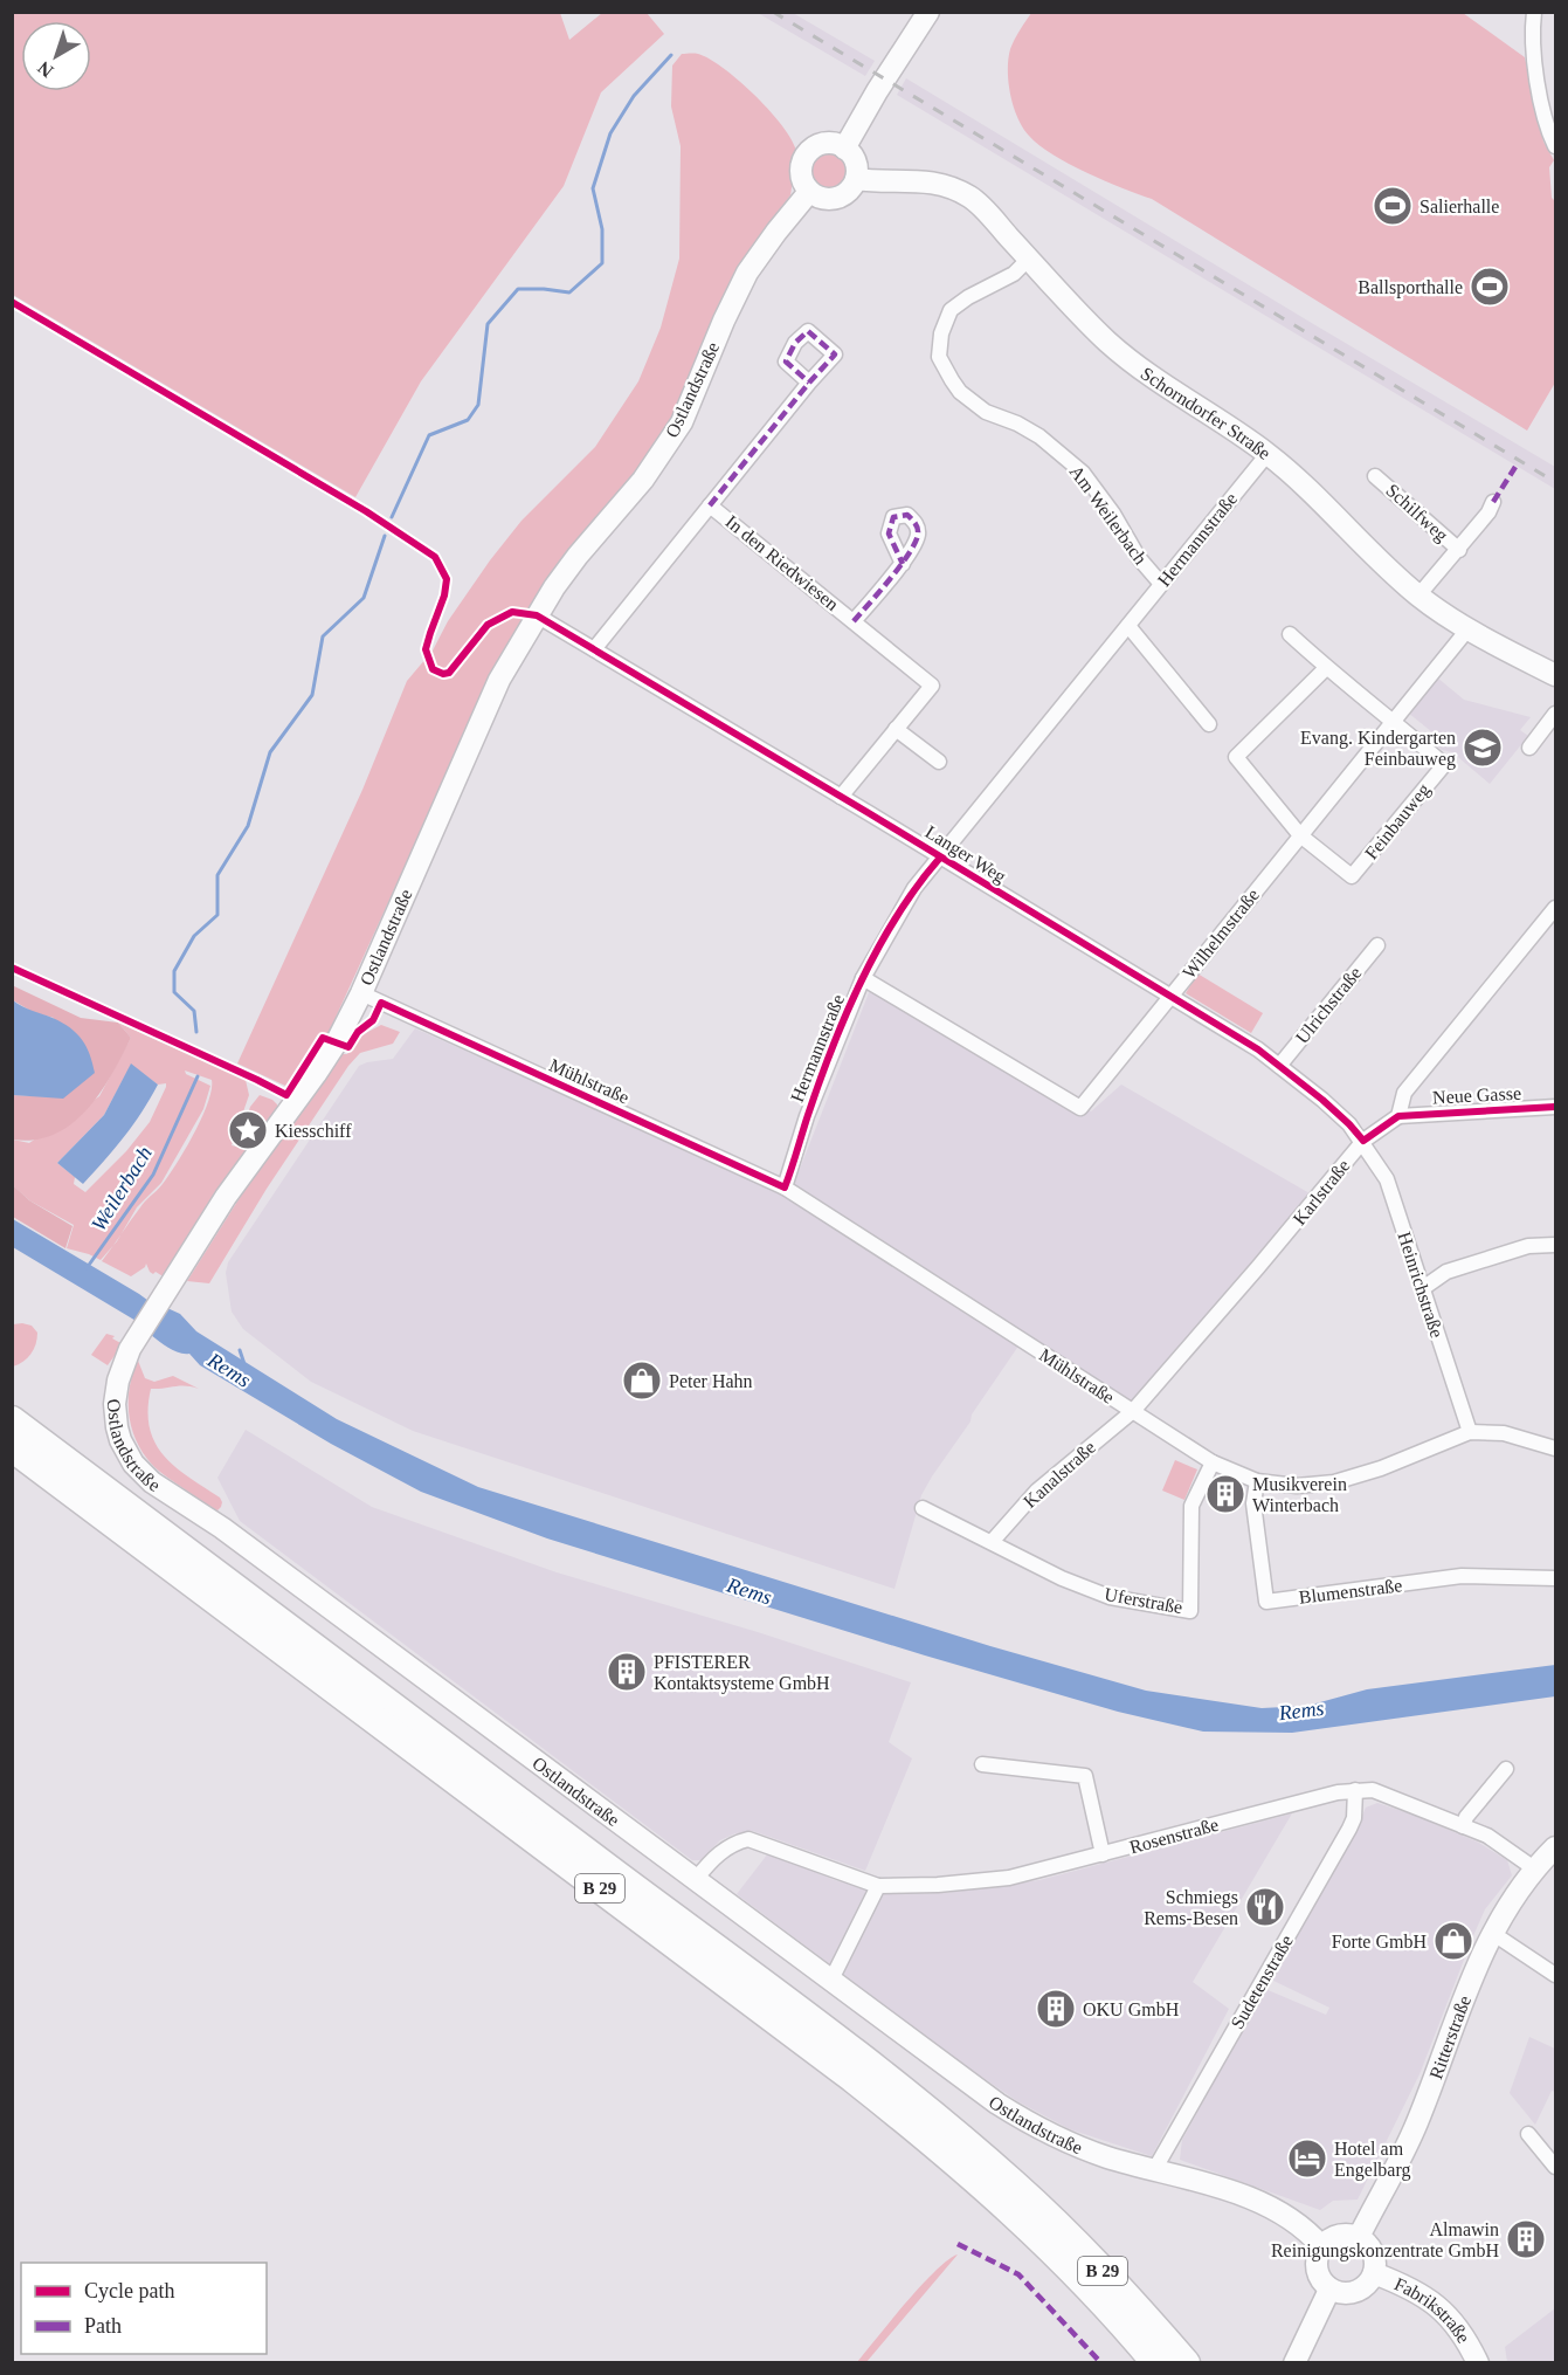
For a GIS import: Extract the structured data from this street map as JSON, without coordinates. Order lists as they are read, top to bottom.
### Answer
{
  "streets": {
    "highway": ["B 29"],
    "street": [
      "Ostlandstraße",
      "Schorndorfer Straße",
      "Schilfweg",
      "Am Weilerbach",
      "Hermannstraße",
      "In den Riedwiesen",
      "Feinbauweg",
      "Langer Weg",
      "Wilhelmstraße",
      "Ulrichstraße",
      "Mühlstraße",
      "Neue Gasse",
      "Karlstraße",
      "Heinrichstraße",
      "Kanalstraße",
      "Blumenstraße",
      "Uferstraße",
      "Rosenstraße",
      "Sudetenstraße",
      "Ritterstraße",
      "Fabrikstraße"
    ]
  },
  "crossings": [
    ["Ostlandstraße", "Schorndorfer Straße"],
    ["Ostlandstraße", "Langer Weg"],
    ["Ostlandstraße", "Mühlstraße"],
    ["Ostlandstraße", "Rosenstraße"],
    ["Ostlandstraße", "Sudetenstraße"],
    ["Ostlandstraße", "Ritterstraße"],
    ["Ostlandstraße", "Fabrikstraße"],
    ["Schorndorfer Straße", "Schilfweg"],
    ["Schorndorfer Straße", "Am Weilerbach"],
    ["Schorndorfer Straße", "Hermannstraße"],
    ["Schorndorfer Straße", "Wilhelmstraße"],
    ["Am Weilerbach", "Hermannstraße"],
    ["Hermannstraße", "Langer Weg"],
    ["Hermannstraße", "Wilhelmstraße"],
    ["Hermannstraße", "Mühlstraße"],
    ["In den Riedwiesen", "Langer Weg"],
    ["Feinbauweg", "Wilhelmstraße"],
    ["Langer Weg", "Wilhelmstraße"],
    ["Langer Weg", "Ulrichstraße"],
    ["Langer Weg", "Karlstraße"],
    ["Langer Weg", "Heinrichstraße"],
    ["Mühlstraße", "Karlstraße"],
    ["Mühlstraße", "Heinrichstraße"],
    ["Mühlstraße", "Kanalstraße"],
    ["Mühlstraße", "Blumenstraße"],
    ["Mühlstraße", "Uferstraße"],
    ["Neue Gasse", "Karlstraße"],
    ["Karlstraße", "Heinrichstraße"],
    ["Karlstraße", "Kanalstraße"],
    ["Kanalstraße", "Uferstraße"],
    ["Rosenstraße", "Sudetenstraße"],
    ["Rosenstraße", "Ritterstraße"],
    ["Ritterstraße", "Fabrikstraße"]
  ],
  "water": ["Weilerbach", "Rems"],
  "places": {
    "sports": ["Salierhalle", "Ballsporthalle"],
    "school or university": ["Evang. Kindergarten Feinbauweg"],
    "place": ["Kiesschiff"],
    "shop": ["Peter Hahn", "Forte GmbH"],
    "building": [
      "Musikverein Winterbach",
      "PFISTERER Kontaktsysteme GmbH",
      "OKU GmbH",
      "Almawin Reinigungskonzentrate GmbH"
    ],
    "restaurant": ["Schmiegs Rems-Besen"],
    "hotel": ["Hotel am Engelbarg"]
  },
  "legend": ["Cycle path", "Path"],
  "north": "bottom left"
}
